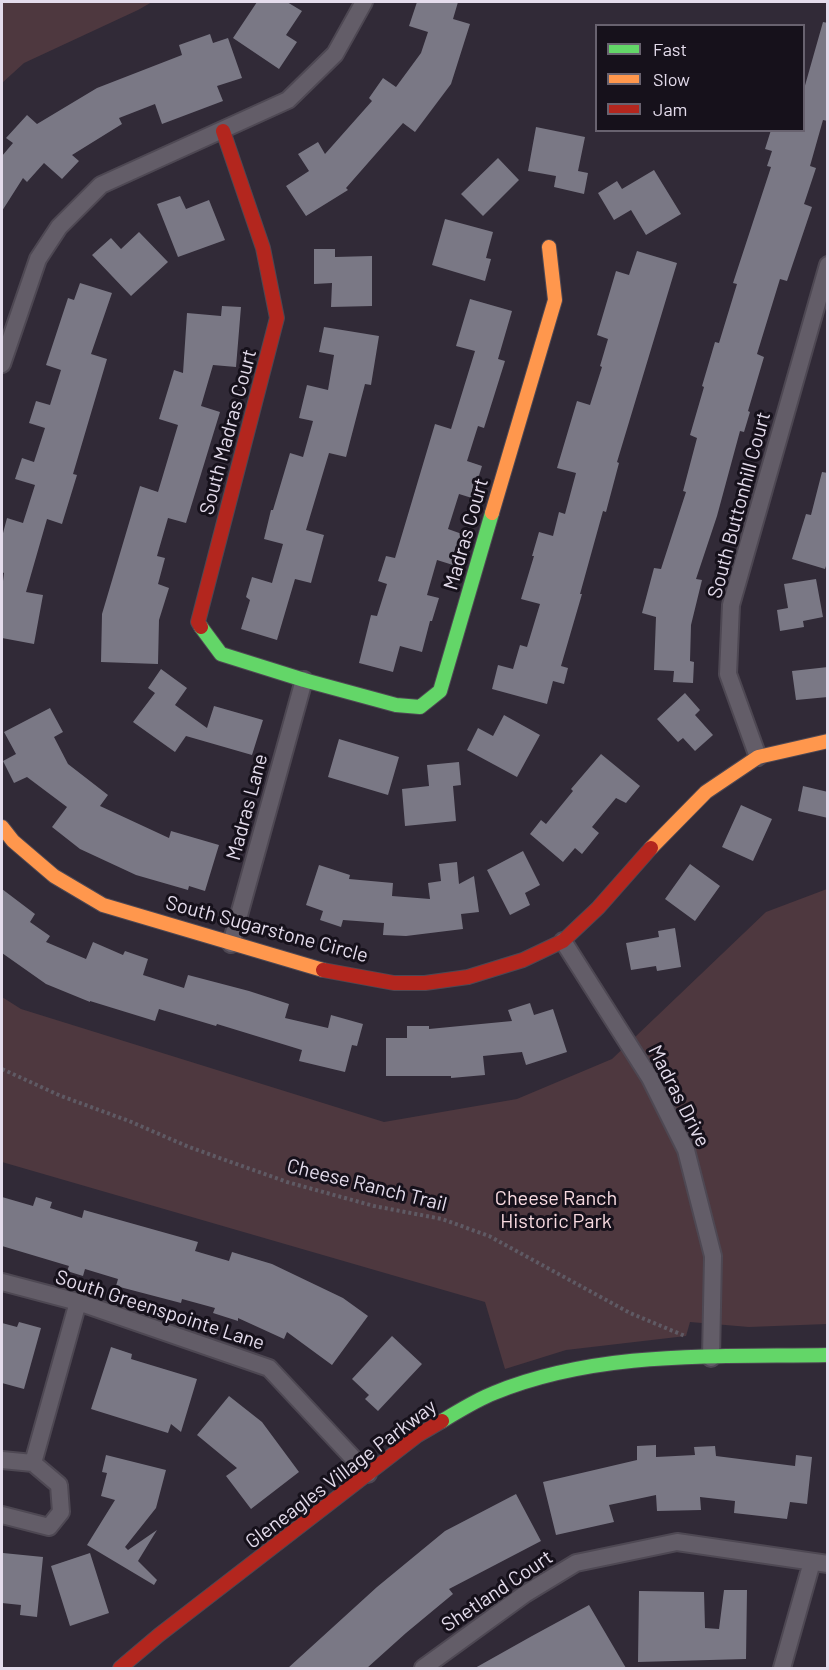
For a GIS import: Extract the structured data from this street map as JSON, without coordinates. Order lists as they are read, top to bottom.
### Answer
{
  "streets": {
    "street": [
      "South Madras Court",
      "South Buttonhill Court",
      "Madras Court",
      "Madras Lane",
      "South Sugarstone Circle",
      "Madras Drive",
      "South Greenspointe Lane",
      "Gleneagles Village Parkway",
      "Shetland Court"
    ],
    "path": ["Cheese Ranch Trail"]
  },
  "crossings": [
    ["South Madras Court", "Madras Court"],
    ["South Madras Court", "Madras Lane"],
    ["South Buttonhill Court", "South Sugarstone Circle"],
    ["Madras Court", "Madras Lane"],
    ["Madras Lane", "South Sugarstone Circle"],
    ["South Sugarstone Circle", "Madras Drive"],
    ["Madras Drive", "Gleneagles Village Parkway"],
    ["South Greenspointe Lane", "Gleneagles Village Parkway"]
  ],
  "parks": ["Cheese Ranch Historic Park"],
  "legend": ["Fast", "Slow", "Jam"]
}
